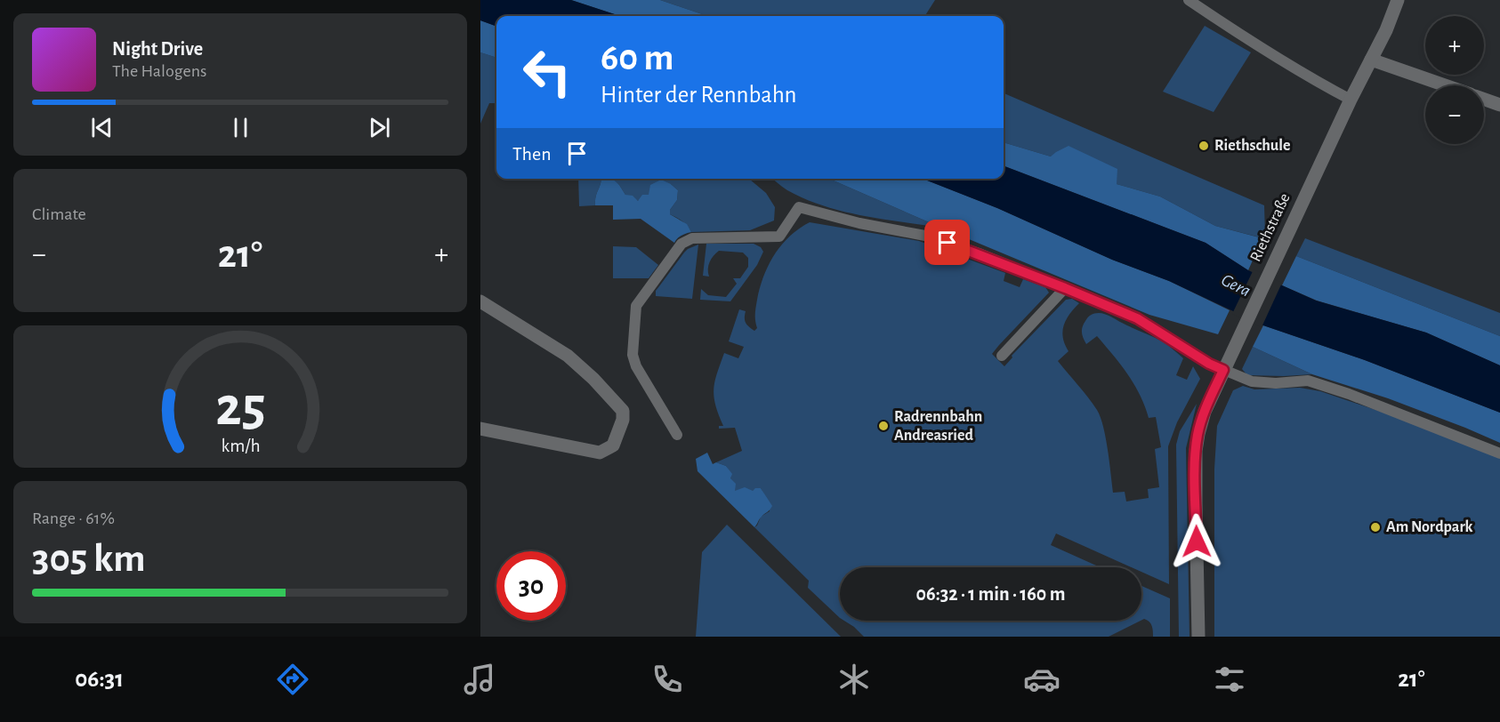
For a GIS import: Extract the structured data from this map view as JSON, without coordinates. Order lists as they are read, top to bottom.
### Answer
{
  "streets": {
    "street": ["Riethstraße"]
  },
  "water": ["Gera"],
  "places": ["Riethschule", "Radrennbahn Andreasried", "Am Nordpark"],
  "page": {
    "map_buttons": ["+", "−"],
    "turn": ["60 m", "Hinter der Rennbahn"],
    "song": ["Night Drive", "The Halogens"],
    "then": "Then",
    "tile": [
      "Climate",
      ["Range · 61%", "305 km"]
    ],
    "heat": ["−", "21°", "+"],
    "limit": "30",
    "trip": "06:32 · 1 min · 160 m",
    "tabs": ["06:31", "21°"],
    "gauge": ["25", "km/h"]
  }
}
